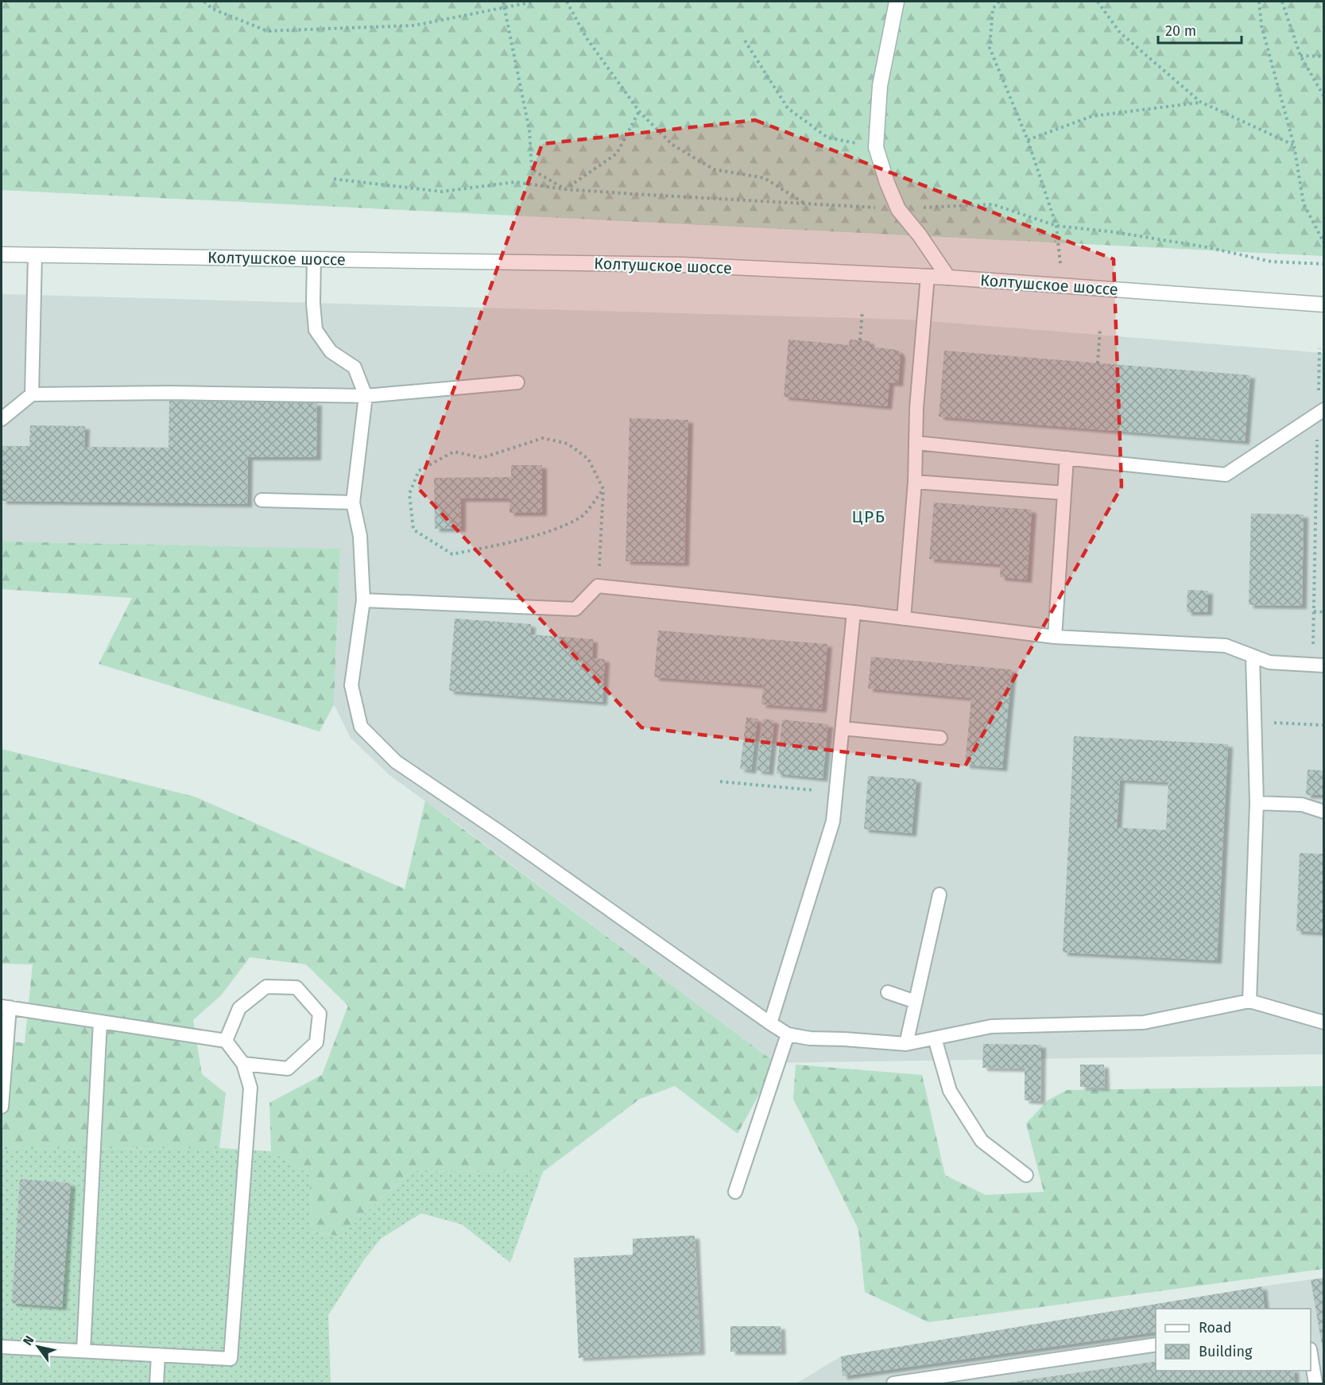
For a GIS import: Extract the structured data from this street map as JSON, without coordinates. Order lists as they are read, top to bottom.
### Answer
{
  "streets": {
    "street": ["Колтушское шоссе"]
  },
  "districts": ["ЦРБ"],
  "legend": ["Road", "Building"],
  "scale_bar": "20 m",
  "north": "top left"
}
